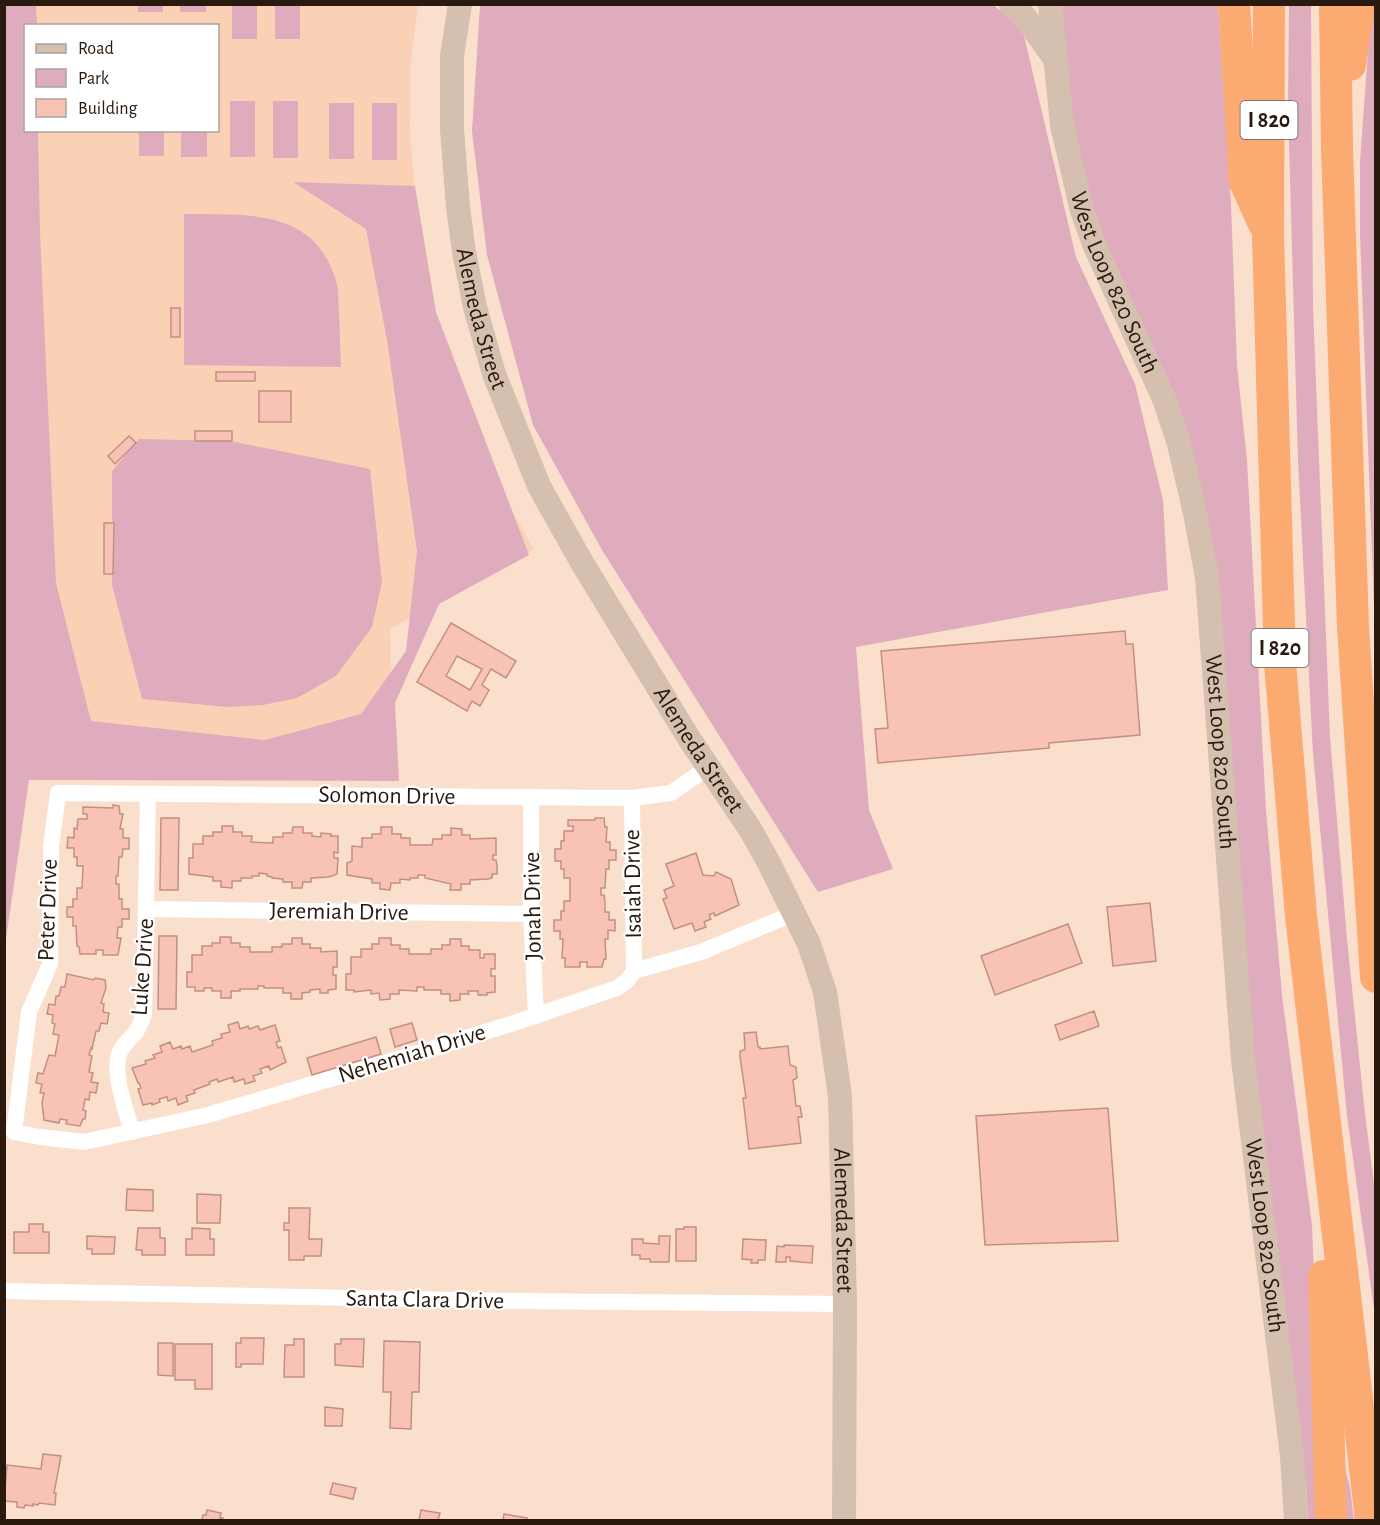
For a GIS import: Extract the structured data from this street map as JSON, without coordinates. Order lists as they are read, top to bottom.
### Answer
{
  "streets": {
    "highway": ["I 820"],
    "main road": ["West Loop 820 South", "Alemeda Street"],
    "street": [
      "Solomon Drive",
      "Isaiah Drive",
      "Jonah Drive",
      "Peter Drive",
      "Jeremiah Drive",
      "Luke Drive",
      "Nehemiah Drive",
      "Santa Clara Drive"
    ]
  },
  "crossings": [
    ["Alemeda Street", "Solomon Drive"],
    ["Alemeda Street", "Nehemiah Drive"],
    ["Alemeda Street", "Santa Clara Drive"],
    ["Solomon Drive", "Isaiah Drive"],
    ["Solomon Drive", "Jonah Drive"],
    ["Solomon Drive", "Peter Drive"],
    ["Solomon Drive", "Luke Drive"],
    ["Isaiah Drive", "Nehemiah Drive"],
    ["Jonah Drive", "Jeremiah Drive"],
    ["Jonah Drive", "Nehemiah Drive"],
    ["Peter Drive", "Nehemiah Drive"],
    ["Jeremiah Drive", "Luke Drive"],
    ["Luke Drive", "Nehemiah Drive"]
  ],
  "legend": ["Road", "Park", "Building"]
}
